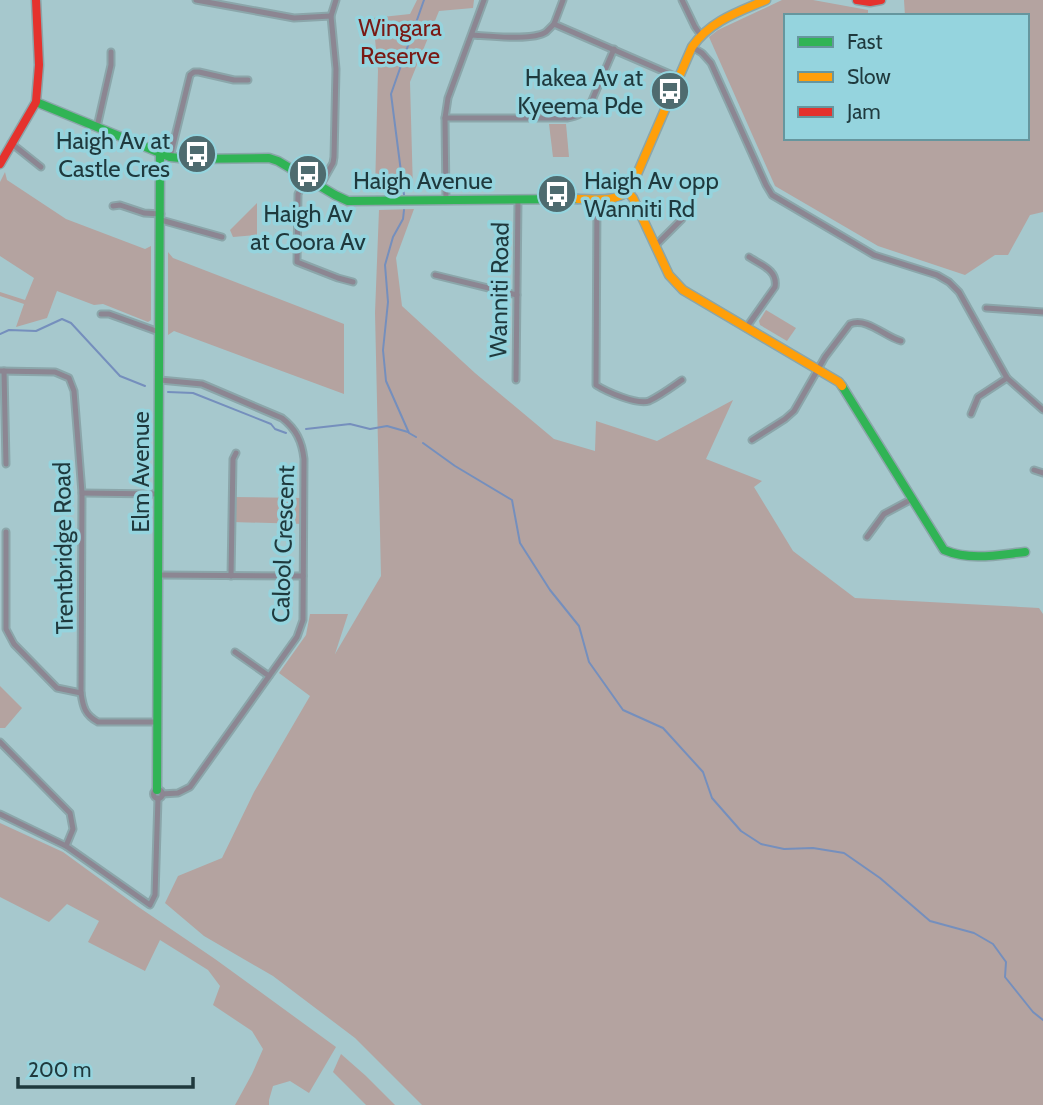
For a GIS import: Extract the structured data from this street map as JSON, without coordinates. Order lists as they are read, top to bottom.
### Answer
{
  "streets": {
    "street": [
      "Haigh Avenue",
      "Wanniti Road",
      "Elm Avenue",
      "Calool Crescent",
      "Trentbridge Road"
    ]
  },
  "crossings": [
    ["Haigh Avenue", "Wanniti Road"],
    ["Haigh Avenue", "Elm Avenue"],
    ["Elm Avenue", "Calool Crescent"],
    ["Elm Avenue", "Trentbridge Road"]
  ],
  "parks": ["Wingara Reserve"],
  "places": {
    "bus stop": [
      "Hakea Av at Kyeema Pde",
      "Haigh Av at Castle Cres",
      "Haigh Av at Coora Av",
      "Haigh Av opp Wanniti Rd"
    ]
  },
  "legend": ["Fast", "Slow", "Jam"],
  "scale_bar": "200 m"
}
